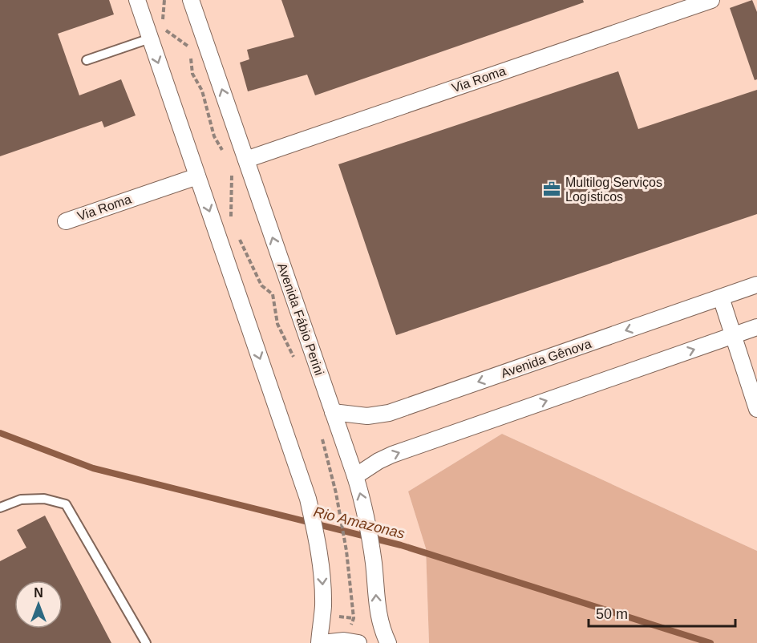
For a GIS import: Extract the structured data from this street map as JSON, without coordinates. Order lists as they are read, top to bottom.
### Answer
{
  "streets": {
    "street": ["Via Roma", "Avenida Fábio Perini", "Avenida Gênova"]
  },
  "crossings": [
    ["Via Roma", "Avenida Fábio Perini"],
    ["Avenida Fábio Perini", "Avenida Gênova"]
  ],
  "water": ["Rio Amazonas"],
  "places": {
    "office": ["Multilog Serviços Logísticos"]
  },
  "scale_bar": "50 m",
  "north": "top"
}
